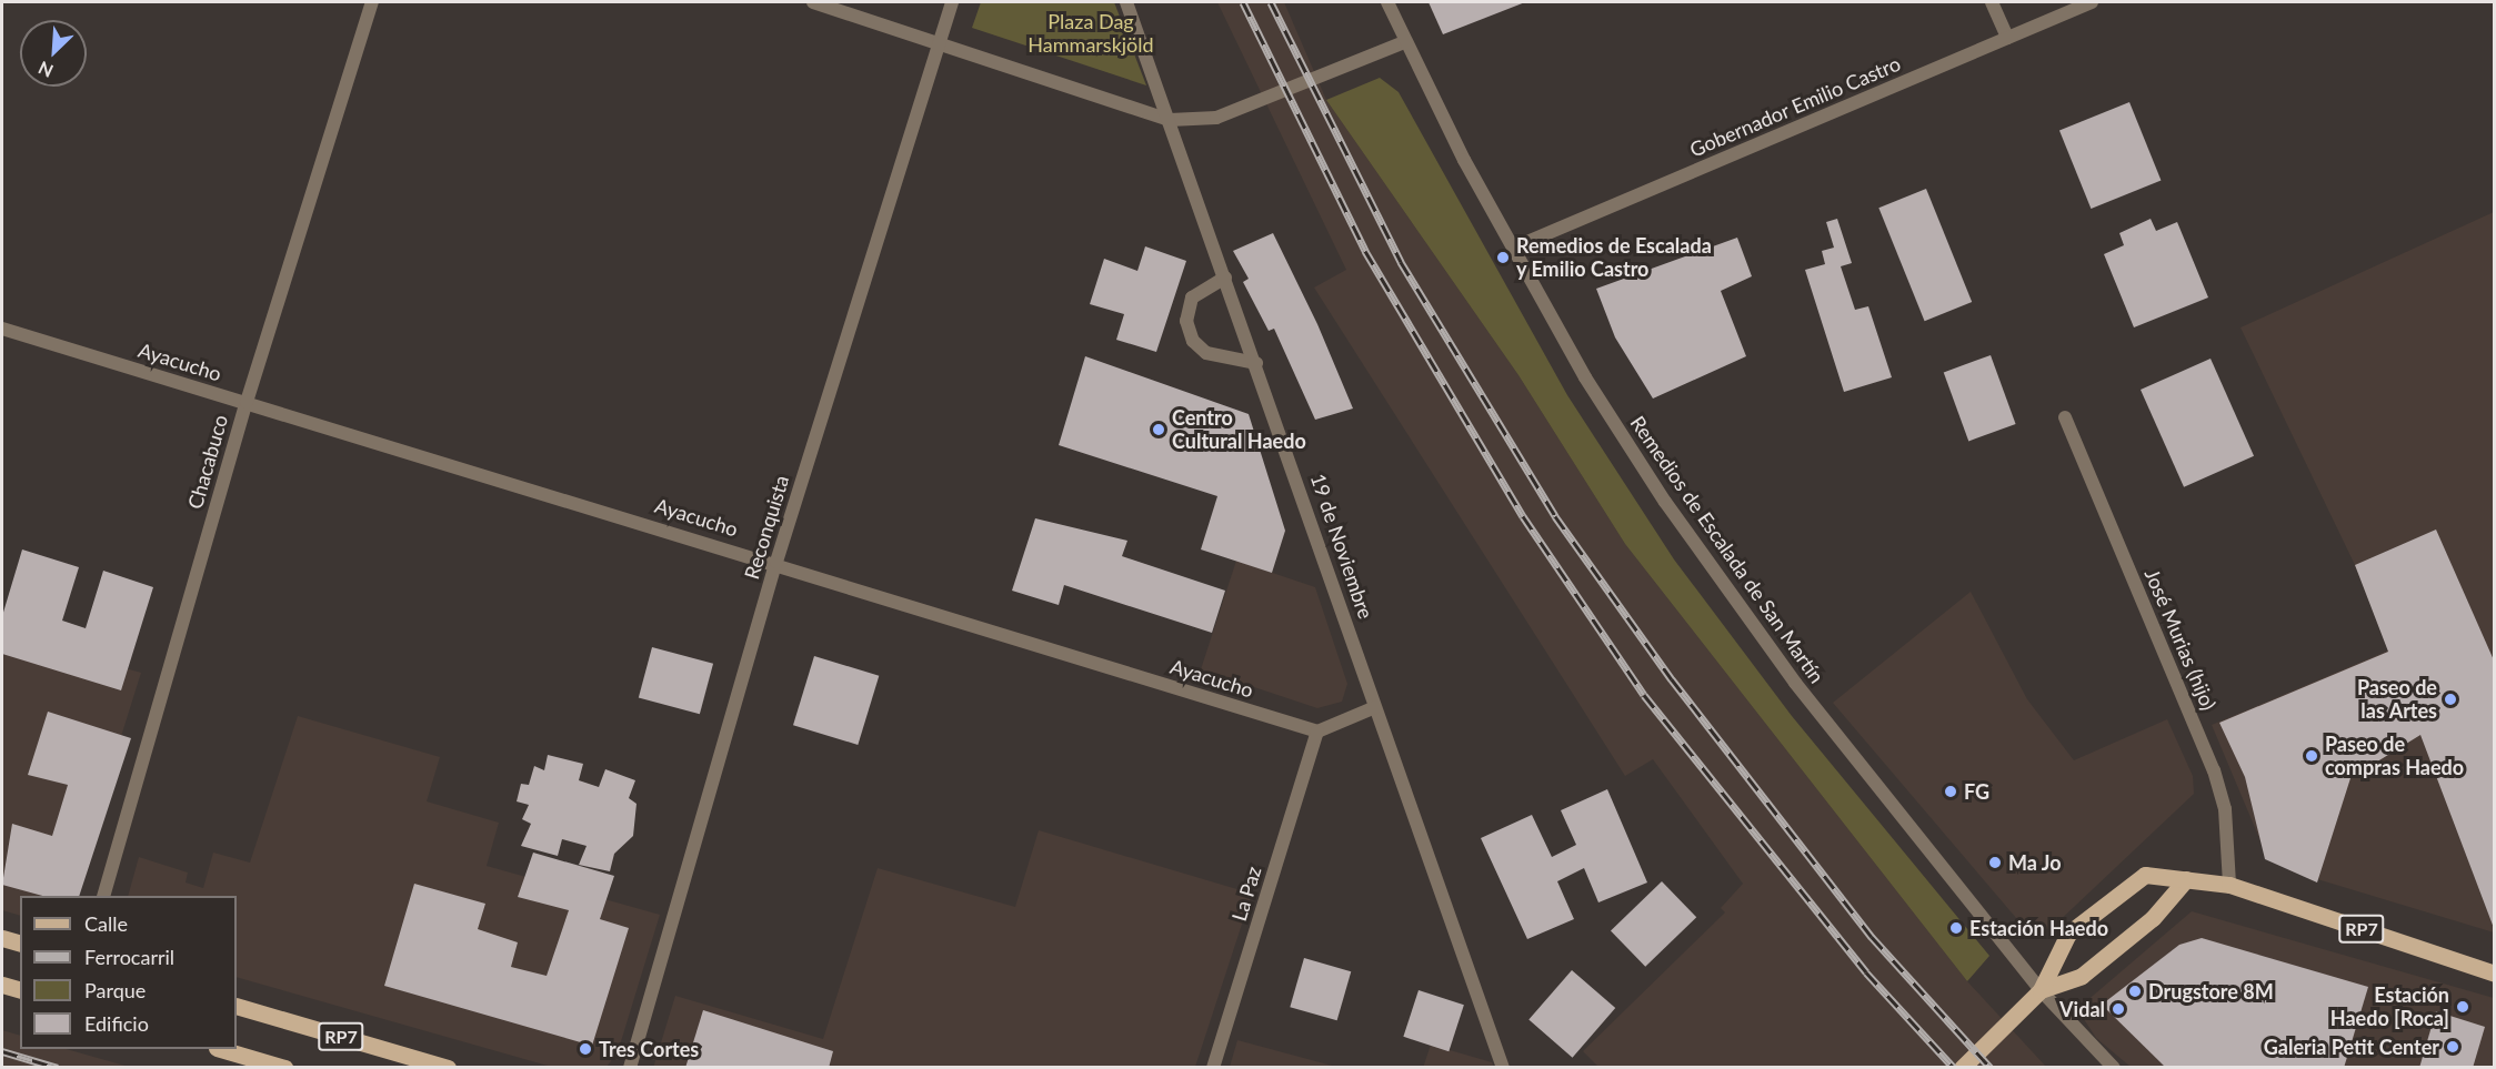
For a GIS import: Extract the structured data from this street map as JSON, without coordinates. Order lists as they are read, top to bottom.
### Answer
{
  "streets": {
    "main road": ["RP7"],
    "street": [
      "Gobernador Emilio Castro",
      "Ayacucho",
      "Chacabuco",
      "Reconquista",
      "19 de Noviembre",
      "Remedios de Escalada de San Martín",
      "José Murias (hijo)",
      "La Paz"
    ]
  },
  "crossings": [
    ["Gobernador Emilio Castro", "Remedios de Escalada de San Martín"],
    ["Ayacucho", "Chacabuco"],
    ["Ayacucho", "Reconquista"],
    ["Ayacucho", "La Paz"],
    ["Remedios de Escalada de San Martín", "RP7"],
    ["José Murias (hijo)", "RP7"]
  ],
  "parks": ["Plaza Dag Hammarskjöld"],
  "places": [
    "Remedios de Escalada y Emilio Castro",
    "Centro Cultural Haedo",
    "Paseo de las Artes",
    "Paseo de compras Haedo",
    "FG",
    "Ma Jo",
    "Estación Haedo",
    "Drugstore 8M",
    "Estación Haedo [Roca]",
    "Vidal",
    "Galeria Petit Center",
    "Tres Cortes"
  ],
  "legend": [
    "Calle",
    "Ferrocarril",
    "Parque",
    "Edificio"
  ],
  "north": "bottom left"
}
